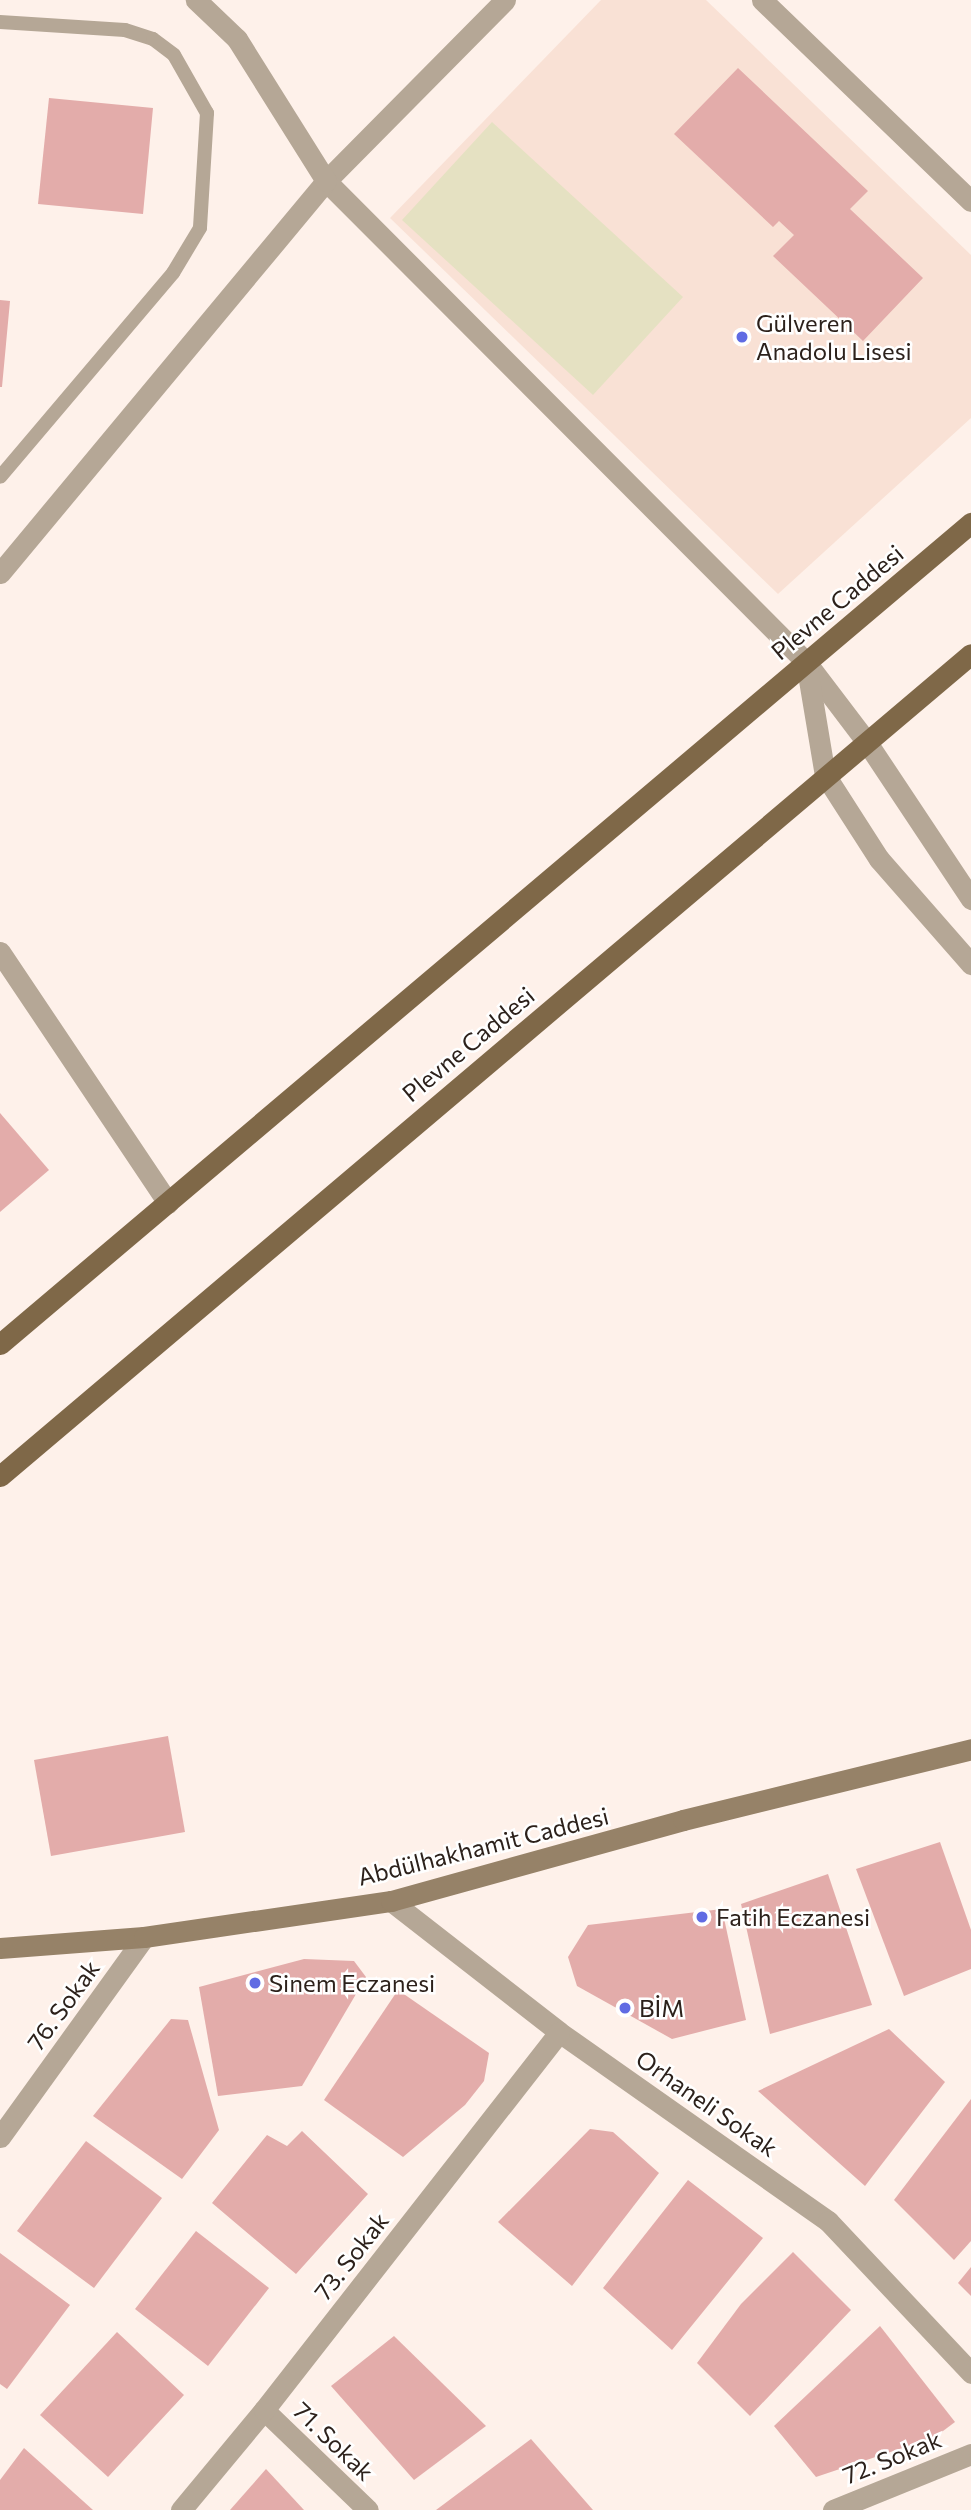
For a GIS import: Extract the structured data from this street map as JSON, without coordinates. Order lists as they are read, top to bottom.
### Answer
{
  "streets": {
    "main road": ["Plevne Caddesi", "Abdülhakhamit Caddesi"],
    "street": [
      "76. Sokak",
      "Orhaneli Sokak",
      "73. Sokak",
      "71. Sokak",
      "72. Sokak"
    ]
  },
  "crossings": [
    ["Abdülhakhamit Caddesi", "76. Sokak"],
    ["Abdülhakhamit Caddesi", "Orhaneli Sokak"],
    ["Orhaneli Sokak", "73. Sokak"],
    ["73. Sokak", "71. Sokak"]
  ],
  "places": [
    "Gülveren Anadolu Lisesi",
    "Fatih Eczanesi",
    "Sinem Eczanesi",
    "BİM"
  ]
}
